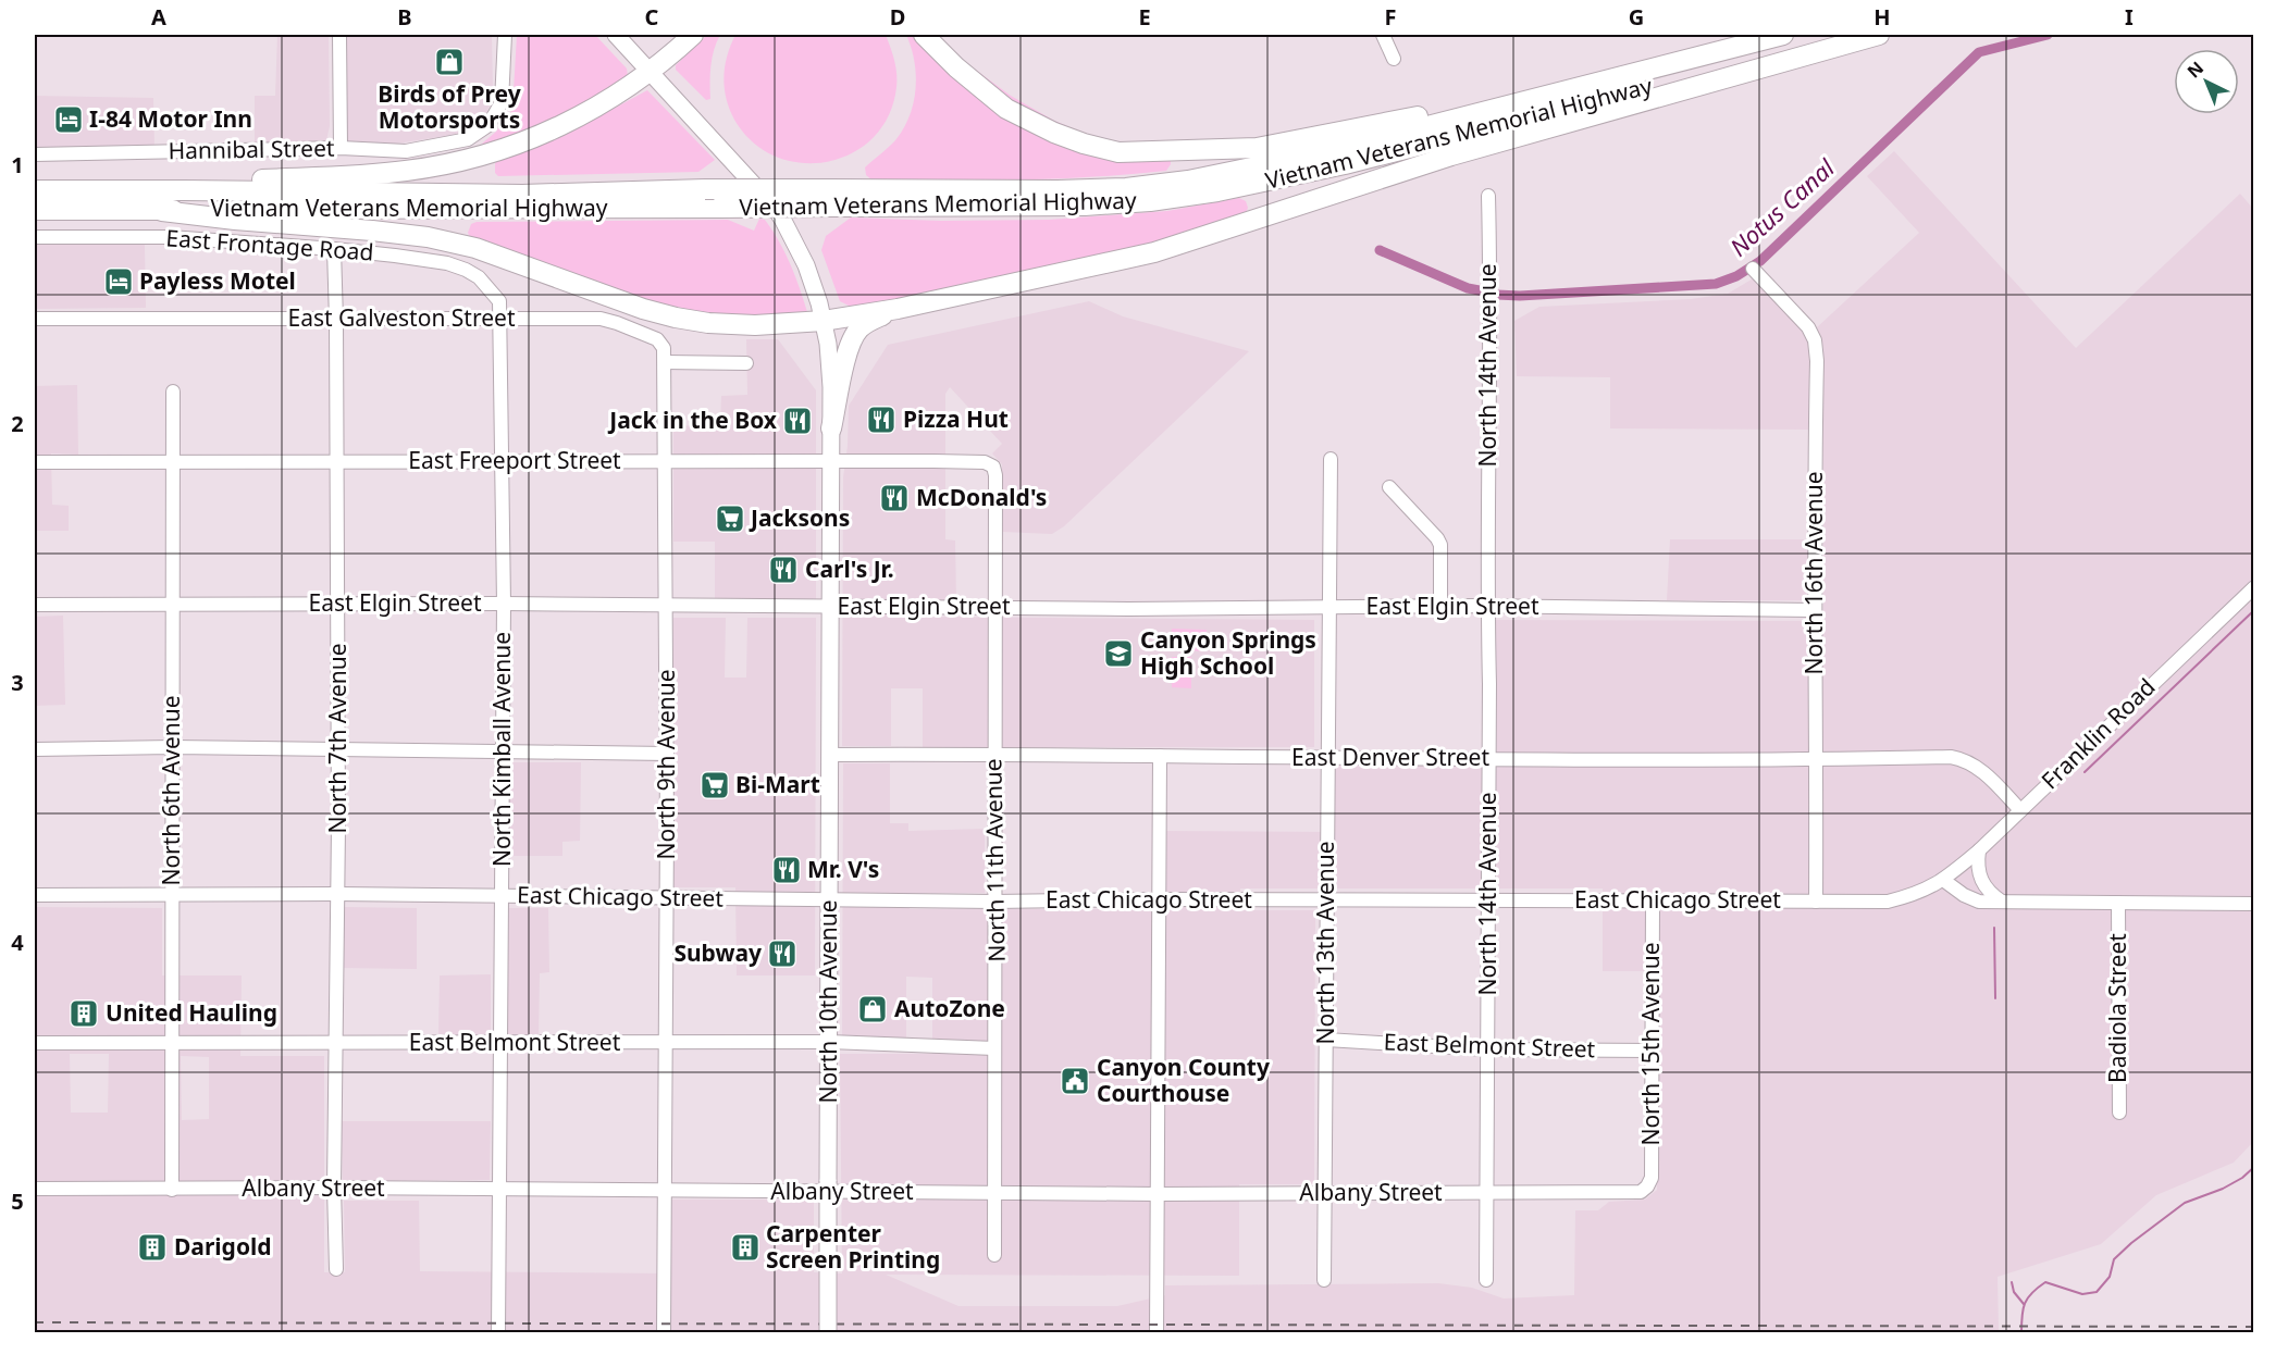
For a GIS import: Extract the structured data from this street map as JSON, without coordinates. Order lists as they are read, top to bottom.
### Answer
{
  "streets": {
    "highway": ["Vietnam Veterans Memorial Highway"],
    "main road": ["North 10th Avenue"],
    "street": [
      "Hannibal Street",
      "East Frontage Road",
      "East Galveston Street",
      "North 14th Avenue",
      "East Freeport Street",
      "North 16th Avenue",
      "East Elgin Street",
      "Franklin Road",
      "North 7th Avenue",
      "North Kimball Avenue",
      "East Denver Street",
      "North 9th Avenue",
      "North 6th Avenue",
      "North 11th Avenue",
      "East Chicago Street",
      "North 13th Avenue",
      "Badiola Street",
      "East Belmont Street",
      "North 15th Avenue",
      "Albany Street"
    ]
  },
  "crossings": [
    ["East Frontage Road", "North 7th Avenue"],
    ["East Frontage Road", "North Kimball Avenue"],
    ["East Galveston Street", "North 7th Avenue"],
    ["East Galveston Street", "North Kimball Avenue"],
    ["East Galveston Street", "North 9th Avenue"],
    ["North 14th Avenue", "East Elgin Street"],
    ["North 14th Avenue", "East Denver Street"],
    ["North 14th Avenue", "East Chicago Street"],
    ["North 14th Avenue", "East Belmont Street"],
    ["North 14th Avenue", "Albany Street"],
    ["East Freeport Street", "North 7th Avenue"],
    ["East Freeport Street", "North Kimball Avenue"],
    ["East Freeport Street", "North 9th Avenue"],
    ["East Freeport Street", "North 6th Avenue"],
    ["East Freeport Street", "North 11th Avenue"],
    ["East Freeport Street", "North 10th Avenue"],
    ["North 16th Avenue", "East Elgin Street"],
    ["North 16th Avenue", "East Denver Street"],
    ["North 16th Avenue", "East Chicago Street"],
    ["East Elgin Street", "North 7th Avenue"],
    ["East Elgin Street", "North Kimball Avenue"],
    ["East Elgin Street", "North 9th Avenue"],
    ["East Elgin Street", "North 6th Avenue"],
    ["East Elgin Street", "North 11th Avenue"],
    ["East Elgin Street", "North 13th Avenue"],
    ["East Elgin Street", "North 10th Avenue"],
    ["Franklin Road", "East Denver Street"],
    ["Franklin Road", "East Chicago Street"],
    ["North 7th Avenue", "East Chicago Street"],
    ["North 7th Avenue", "East Belmont Street"],
    ["North 7th Avenue", "Albany Street"],
    ["North Kimball Avenue", "East Chicago Street"],
    ["North Kimball Avenue", "East Belmont Street"],
    ["North Kimball Avenue", "Albany Street"],
    ["East Denver Street", "North 11th Avenue"],
    ["East Denver Street", "North 13th Avenue"],
    ["East Denver Street", "North 10th Avenue"],
    ["North 9th Avenue", "East Chicago Street"],
    ["North 9th Avenue", "East Belmont Street"],
    ["North 9th Avenue", "Albany Street"],
    ["North 6th Avenue", "East Chicago Street"],
    ["North 6th Avenue", "East Belmont Street"],
    ["North 6th Avenue", "Albany Street"],
    ["North 11th Avenue", "East Chicago Street"],
    ["North 11th Avenue", "East Belmont Street"],
    ["North 11th Avenue", "Albany Street"],
    ["East Chicago Street", "North 13th Avenue"],
    ["East Chicago Street", "North 10th Avenue"],
    ["East Chicago Street", "North 15th Avenue"],
    ["North 13th Avenue", "East Belmont Street"],
    ["North 13th Avenue", "Albany Street"],
    ["North 10th Avenue", "East Belmont Street"],
    ["East Belmont Street", "North 15th Avenue"],
    ["North 15th Avenue", "Albany Street"]
  ],
  "water": ["Notus Canal"],
  "places": {
    "shop": ["Birds of Prey Motorsports", "AutoZone"],
    "hotel": ["I-84 Motor Inn", "Payless Motel"],
    "restaurant": [
      "Pizza Hut",
      "Jack in the Box",
      "McDonald's",
      "Carl's Jr.",
      "Mr. V's",
      "Subway"
    ],
    "supermarket": ["Jacksons", "Bi-Mart"],
    "school or university": ["Canyon Springs High School"],
    "building": ["United Hauling", "Darigold", "Carpenter Screen Printing"],
    "public building": ["Canyon County Courthouse"]
  },
  "north": "top left",
  "grid": {
    "columns": [
      "A",
      "B",
      "C",
      "D",
      "E",
      "F",
      "G",
      "H",
      "I"
    ],
    "rows": [
      "1",
      "2",
      "3",
      "4",
      "5"
    ]
  }
}
